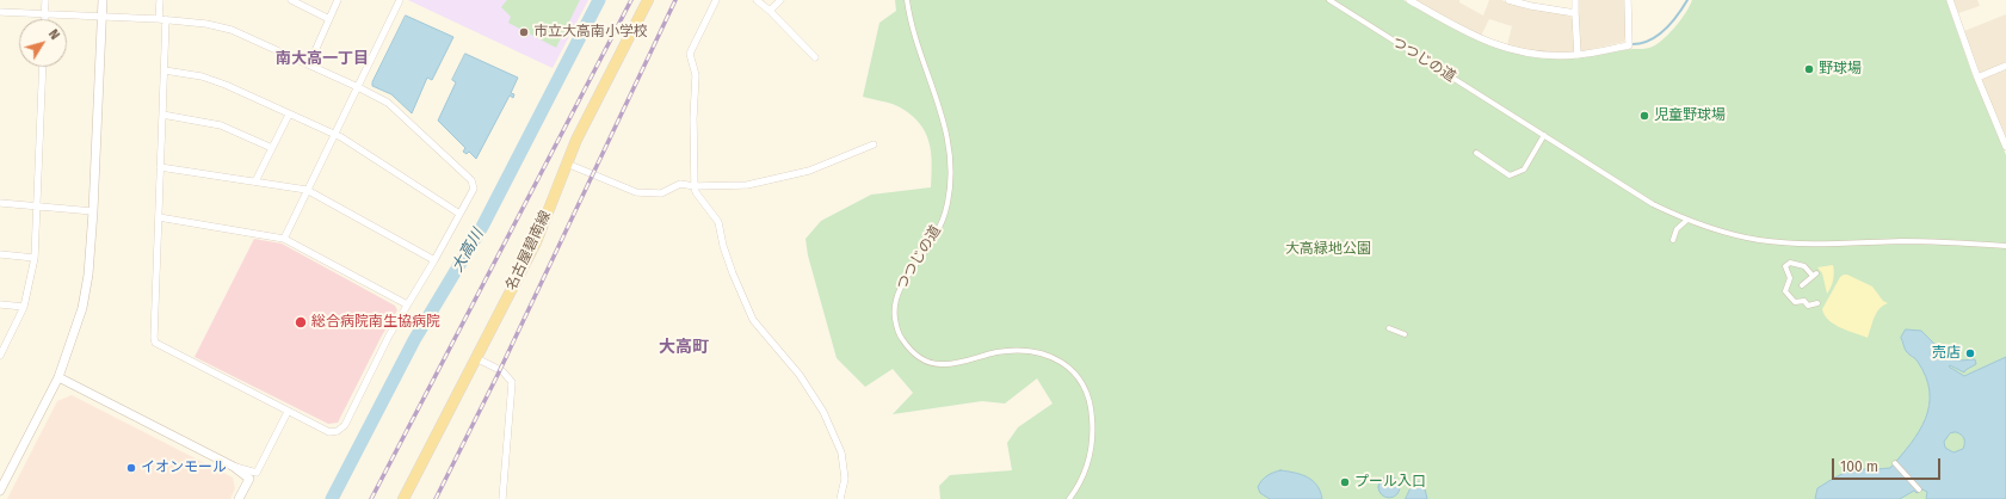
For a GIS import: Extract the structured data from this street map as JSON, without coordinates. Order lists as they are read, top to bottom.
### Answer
{
  "streets": {
    "main road": ["名古屋碧南線"],
    "street": ["つつじの道"]
  },
  "districts": ["南大高一丁目", "大高町"],
  "water": ["大高川"],
  "parks": ["大高緑地公園"],
  "places": [
    "市立大高南小学校",
    "野球場",
    "児童野球場",
    "総合病院南生協病院",
    "売店",
    "イオンモール",
    "プール入口"
  ],
  "scale_bar": "100 m",
  "north": "top right"
}
